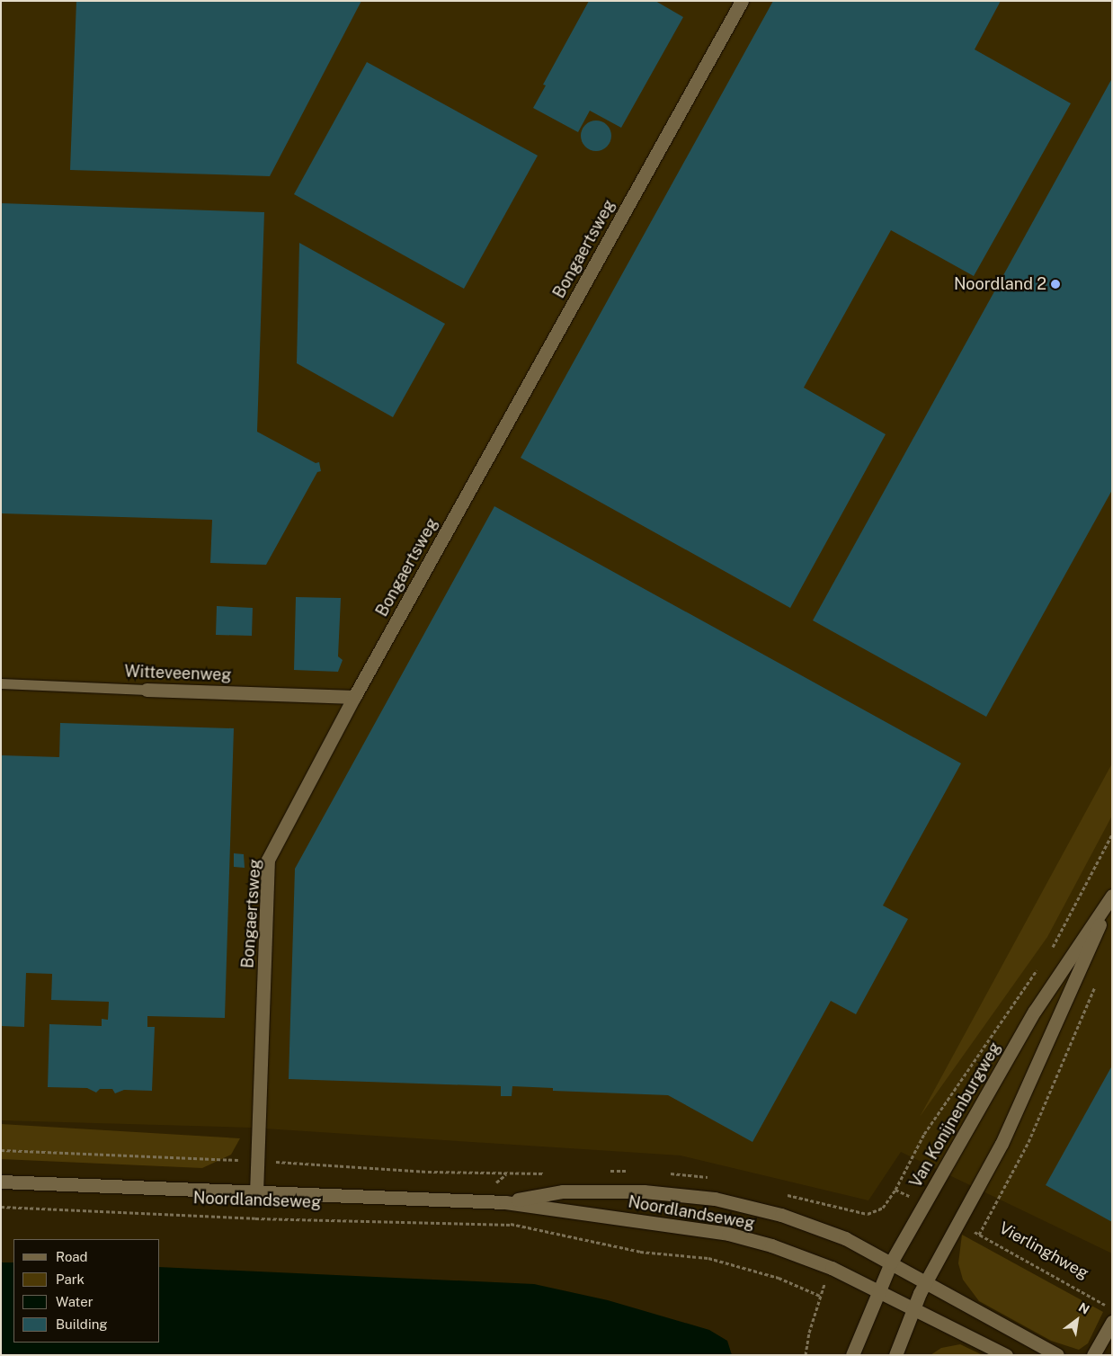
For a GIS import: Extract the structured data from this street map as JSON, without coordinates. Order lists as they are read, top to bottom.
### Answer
{
  "streets": {
    "street": [
      "Bongaertsweg",
      "Witteveenweg",
      "Van Konijnenburgweg",
      "Noordlandseweg"
    ],
    "path": ["Vierlinghweg"]
  },
  "crossings": [
    ["Bongaertsweg", "Witteveenweg"],
    ["Bongaertsweg", "Noordlandseweg"],
    ["Van Konijnenburgweg", "Noordlandseweg"],
    ["Van Konijnenburgweg", "Vierlinghweg"]
  ],
  "places": ["Noordland 2"],
  "legend": [
    "Road",
    "Park",
    "Water",
    "Building"
  ],
  "north": "top right"
}
